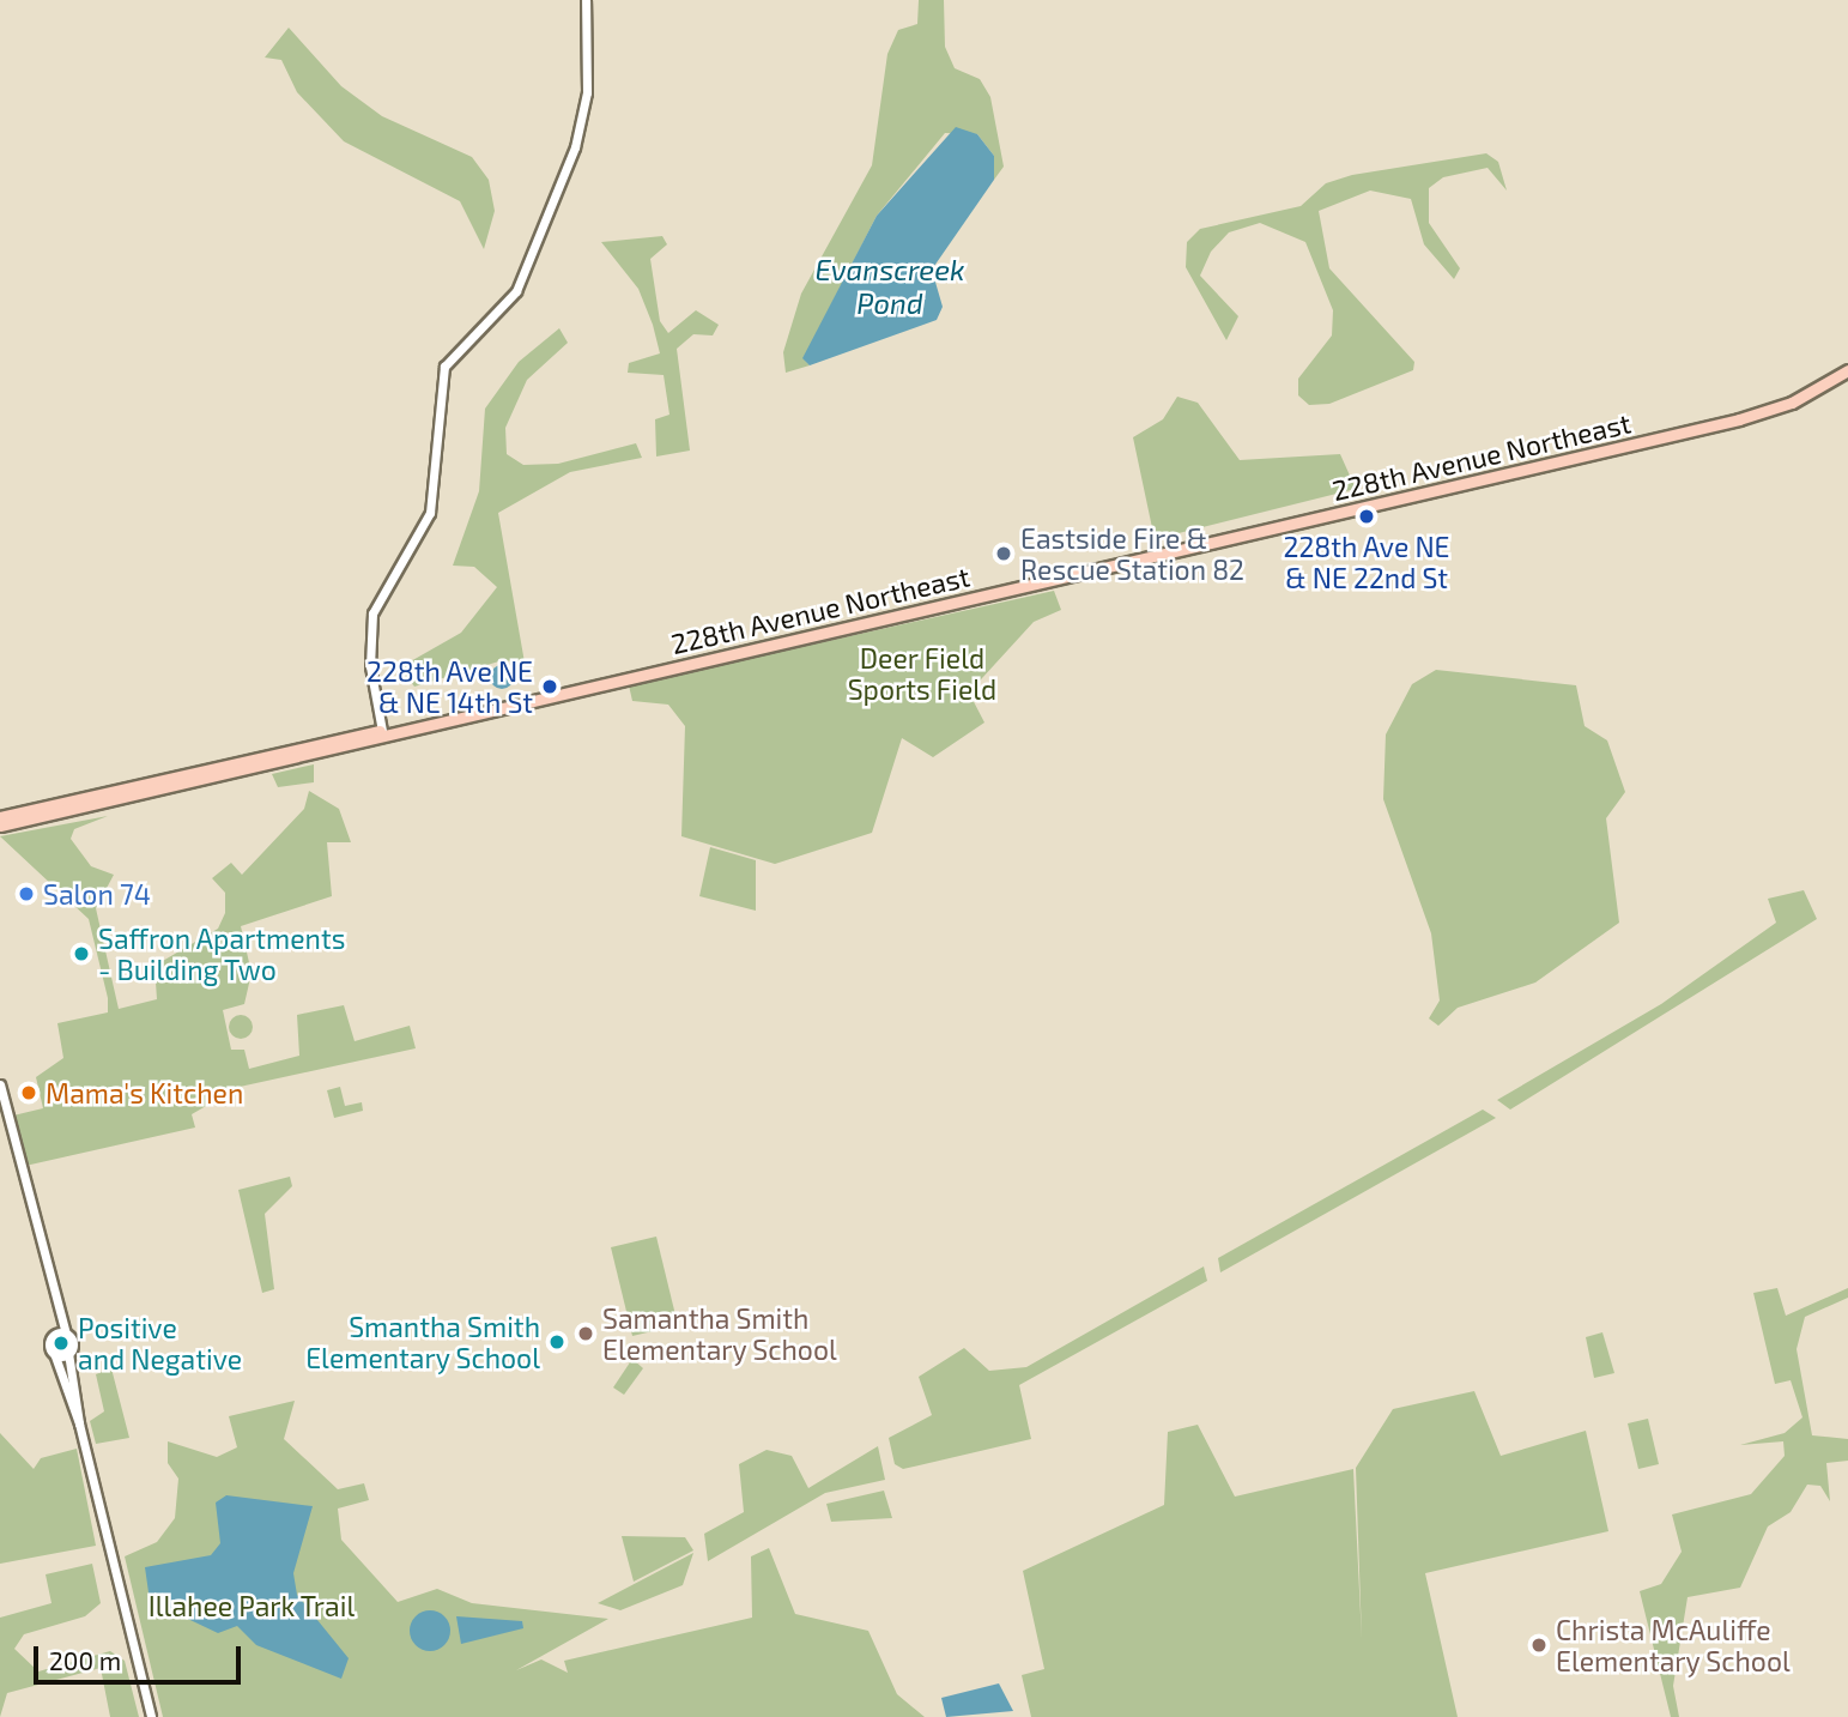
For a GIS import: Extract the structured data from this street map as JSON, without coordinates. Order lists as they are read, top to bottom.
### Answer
{
  "streets": {
    "main road": ["228th Avenue Northeast"]
  },
  "water": ["Evanscreek Pond"],
  "parks": ["Deer Field Sports Field", "Illahee Park Trail"],
  "places": [
    "228th Ave NE & NE 22nd St",
    "Eastside Fire & Rescue Station 82",
    "228th Ave NE & NE 14th St",
    "Salon 74",
    "Saffron Apartments - Building Two",
    "Mama's Kitchen",
    "Samantha Smith Elementary School",
    "Smantha Smith Elementary School",
    "Positive and Negative",
    "Christa McAuliffe Elementary School"
  ],
  "scale_bar": "200 m"
}
